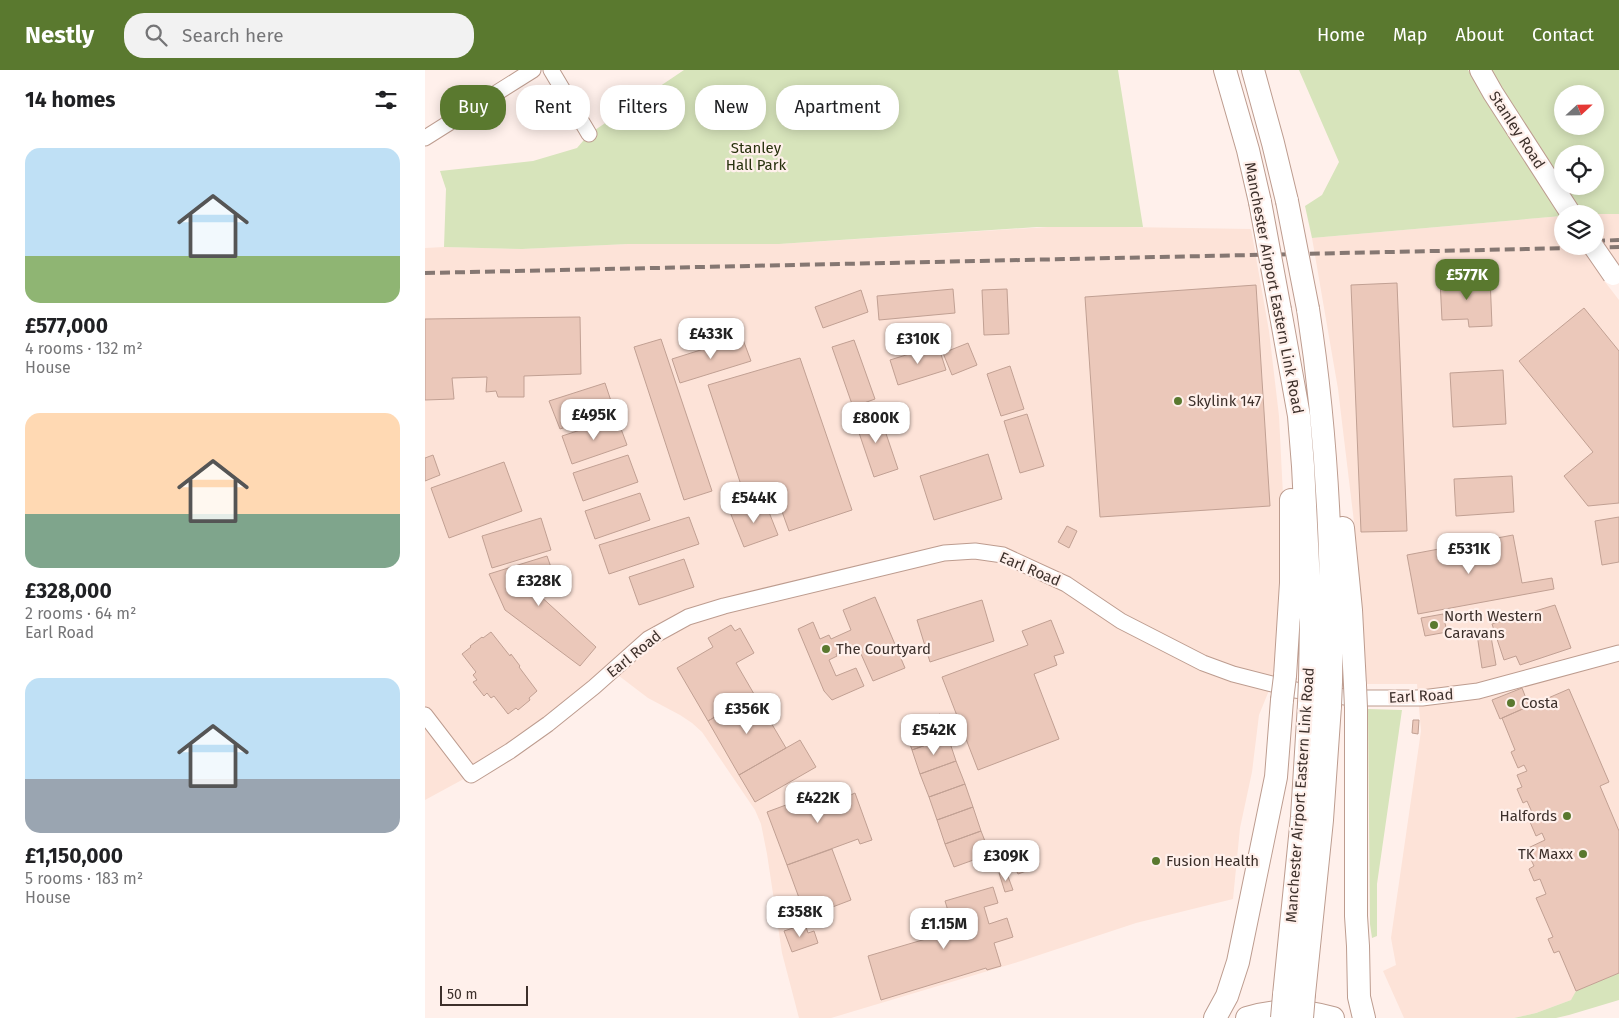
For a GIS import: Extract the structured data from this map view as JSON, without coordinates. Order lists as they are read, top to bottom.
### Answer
{
  "streets": {
    "highway": ["Manchester Airport Eastern Link Road"],
    "main road": ["Stanley Road"],
    "street": ["Earl Road"]
  },
  "parks": ["Stanley Hall Park"],
  "places": [
    "Skylink 147",
    "North Western Caravans",
    "The Courtyard",
    "Costa",
    "Halfords",
    "TK Maxx",
    "Fusion Health"
  ],
  "scale_bar": "50 m",
  "north": "right",
  "page": {
    "header": "Nestly",
    "search": "Search here",
    "nav": [
      "Home",
      "Map",
      "About",
      "Contact"
    ],
    "heading": "14 homes",
    "chip": [
      "Buy",
      "Rent",
      "Filters",
      "New",
      "Apartment"
    ],
    "list": [
      {
        "name": "£577,000",
        "note": "4 rooms · 132 m² · House"
      },
      {
        "name": "£328,000",
        "note": "2 rooms · 64 m² · Earl Road"
      },
      {
        "name": "£1,150,000",
        "note": "5 rooms · 183 m² · House"
      }
    ],
    "price": [
      "£577K",
      "£433K",
      "£310K",
      "£495K",
      "£800K",
      "£544K",
      "£531K",
      "£328K",
      "£356K",
      "£542K",
      "£422K",
      "£309K",
      "£358K",
      "£1.15M"
    ],
    "scale": "50 m"
  }
}
